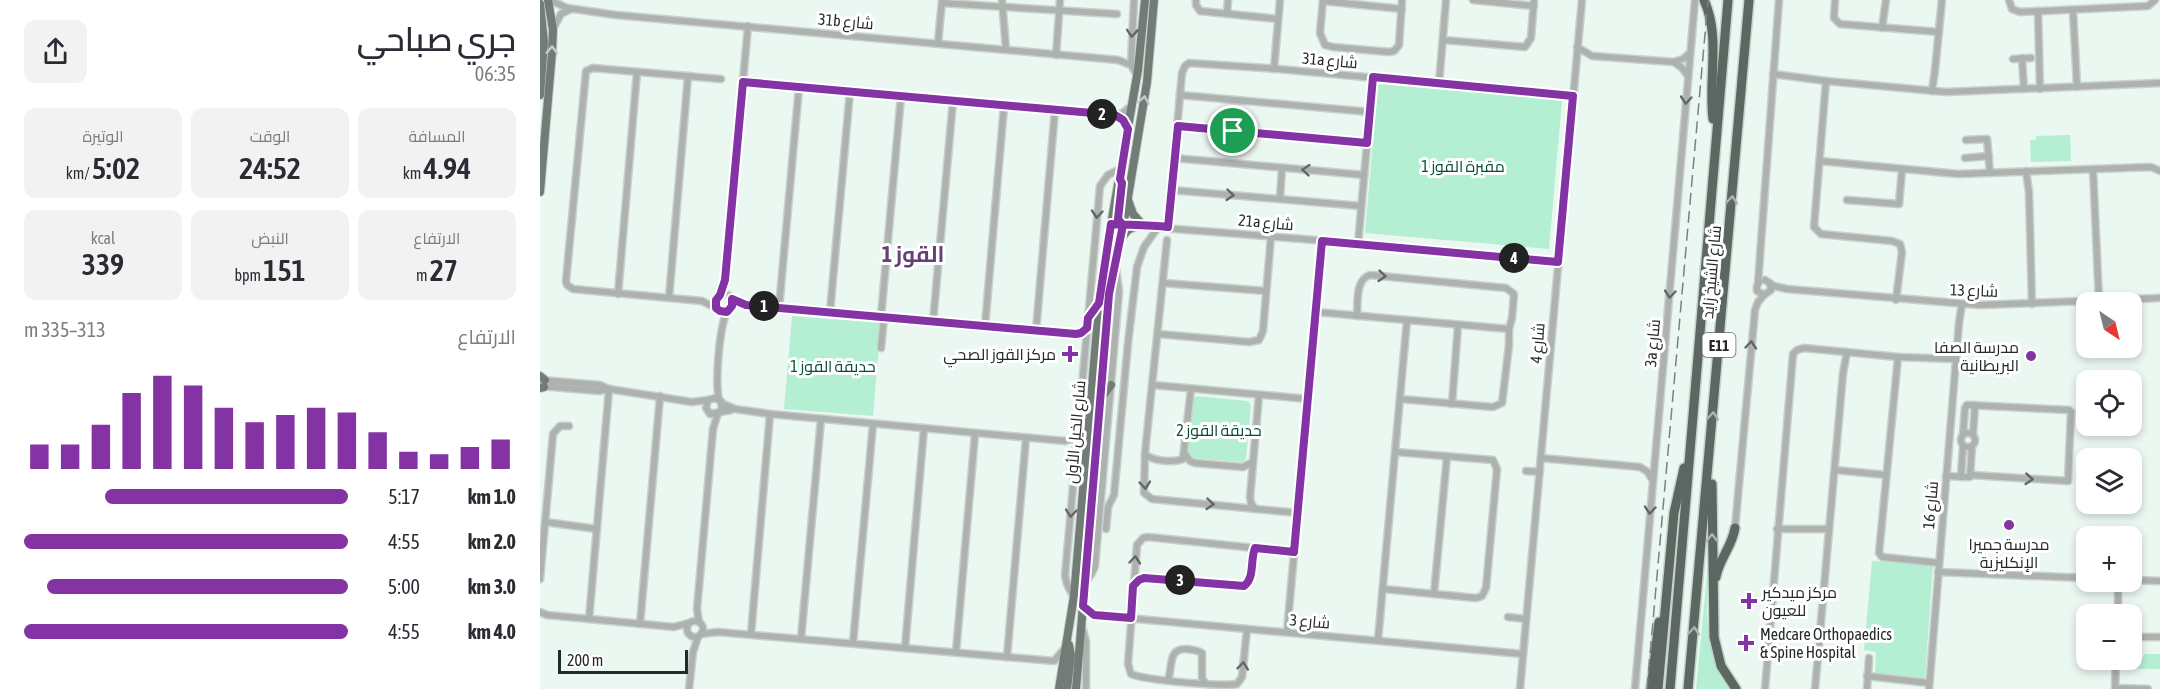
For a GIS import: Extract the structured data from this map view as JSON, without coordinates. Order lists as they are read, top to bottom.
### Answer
{
  "streets": {
    "highway": ["شارع الشيخ زايد", "E11"],
    "main road": ["شارع الخيل الأول"],
    "street": [
      "31b شارع",
      "31a شارع",
      "21a شارع",
      "شارع 13",
      "شارع 4",
      "3a شارع",
      "شارع 16",
      "شارع 3"
    ]
  },
  "crossings": [
    ["31a شارع", "شارع 4"],
    ["21a شارع", "شارع 4"],
    ["21a شارع", "شارع الخيل الأول"],
    ["شارع 13", "شارع 16"],
    ["شارع 4", "شارع 3"]
  ],
  "one_way": ["3a شارع"],
  "districts": ["القوز 1"],
  "parks": ["مقبرة القوز 1", "حديقة القوز 1", "حديقة القوز 2"],
  "places": {
    "health": ["مركز القوز الصحي", "مركز ميدكير للعيون", "Medcare Orthopaedics & Spine Hospital"],
    "other": ["مدرسة الصفا البريطانية", "مدرسة جميرا الإنكليزية"]
  },
  "scale_bar": "200 m",
  "north": "bottom right",
  "page": {
    "heading": ["جري صباحي", "06:35"],
    "pins": [
      "2",
      "4",
      "1",
      "3"
    ],
    "stats": [
      ["المسافة", "4.94 km"],
      ["الوقت", "24:52"],
      ["الوتيرة", "5:02 /km"],
      ["الارتفاع", "27 m"],
      ["النبض", "151 bpm"],
      ["kcal", "339"]
    ],
    "map_buttons": ["+", "−"],
    "chart": ["الارتفاع", "313–335 m"],
    "list": [
      {
        "name": "1.0 km",
        "note": "5:17"
      },
      {
        "name": "2.0 km",
        "note": "4:55"
      },
      {
        "name": "3.0 km",
        "note": "5:00"
      },
      {
        "name": "4.0 km",
        "note": "4:55"
      }
    ],
    "scale": "200 m"
  }
}
